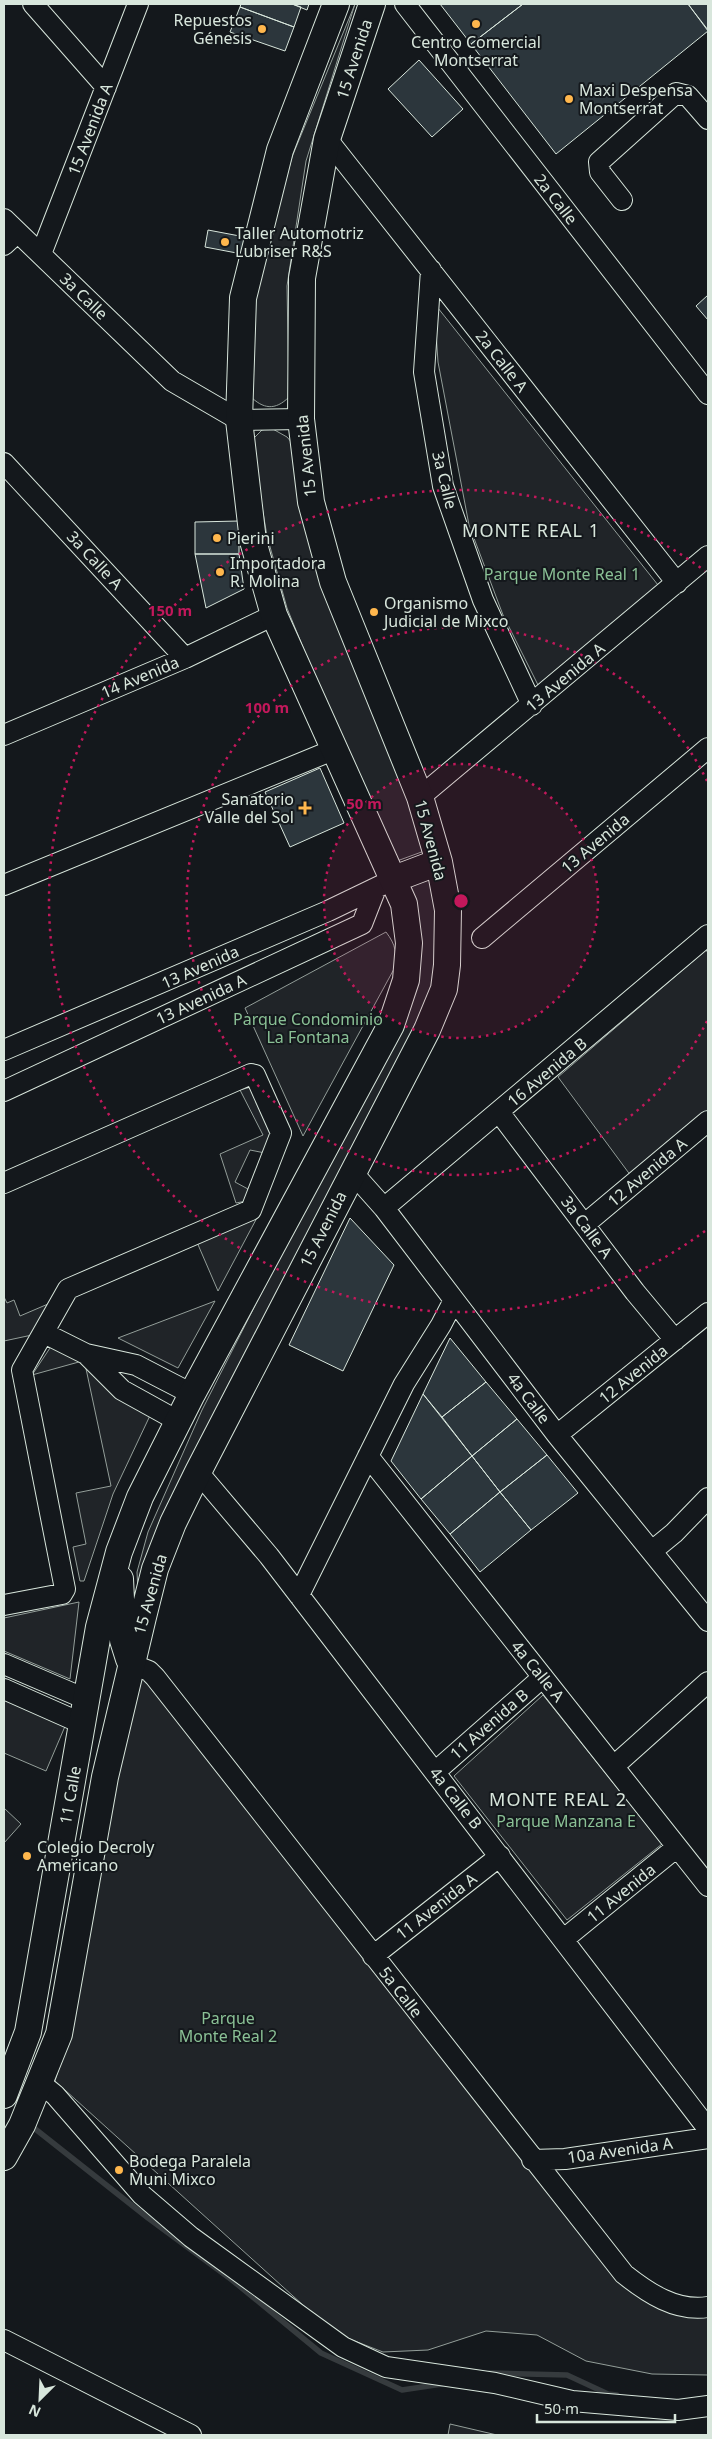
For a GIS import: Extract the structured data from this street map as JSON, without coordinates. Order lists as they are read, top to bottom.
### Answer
{
  "streets": {
    "main road": ["15 Avenida", "11 Calle"],
    "street": [
      "15 Avenida A",
      "2a Calle",
      "3a Calle",
      "2a Calle A",
      "3a Calle A",
      "14 Avenida",
      "13 Avenida A",
      "13 Avenida",
      "16 Avenida B",
      "12 Avenida A",
      "12 Avenida",
      "4a Calle",
      "4a Calle A",
      "11 Avenida B",
      "4a Calle B",
      "11 Avenida",
      "11 Avenida A",
      "5a Calle",
      "10a Avenida A"
    ]
  },
  "crossings": [
    ["15 Avenida", "3a Calle"],
    ["15 Avenida", "2a Calle A"],
    ["15 Avenida", "14 Avenida"],
    ["15 Avenida", "13 Avenida A"],
    ["15 Avenida", "13 Avenida"],
    ["15 Avenida", "4a Calle"],
    ["15 Avenida", "11 Calle"],
    ["15 Avenida", "4a Calle B"],
    ["15 Avenida", "5a Calle"],
    ["15 Avenida A", "3a Calle"],
    ["3a Calle", "2a Calle A"],
    ["3a Calle", "13 Avenida A"],
    ["2a Calle A", "13 Avenida A"],
    ["3a Calle A", "14 Avenida"],
    ["3a Calle A", "16 Avenida B"],
    ["3a Calle A", "12 Avenida A"],
    ["3a Calle A", "12 Avenida"],
    ["13 Avenida A", "13 Avenida"],
    ["16 Avenida B", "4a Calle"],
    ["12 Avenida", "4a Calle"],
    ["4a Calle A", "11 Avenida B"],
    ["4a Calle A", "11 Avenida"],
    ["11 Avenida B", "4a Calle B"],
    ["11 Calle", "5a Calle"],
    ["4a Calle B", "11 Avenida"],
    ["4a Calle B", "11 Avenida A"],
    ["11 Avenida A", "5a Calle"],
    ["5a Calle", "10a Avenida A"]
  ],
  "districts": ["MONTE REAL 1", "MONTE REAL 2"],
  "parks": [
    "Parque Monte Real 1",
    "Parque Condominio La Fontana",
    "Parque Manzana E",
    "Parque Monte Real 2"
  ],
  "places": {
    "other": [
      "Centro Comercial Montserrat",
      "Repuestos Génesis",
      "Maxi Despensa Montserrat",
      "Taller Automotriz Lubriser R&S",
      "Pierini",
      "Importadora R. Molina",
      "Organismo Judicial de Mixco",
      "Colegio Decroly Americano",
      "Bodega Paralela Muni Mixco"
    ],
    "health": ["Sanatorio Valle del Sol"]
  },
  "scale_bar": "50 m",
  "north": "bottom left",
  "rings": ["150 m", "100 m", "50 m"]
}
